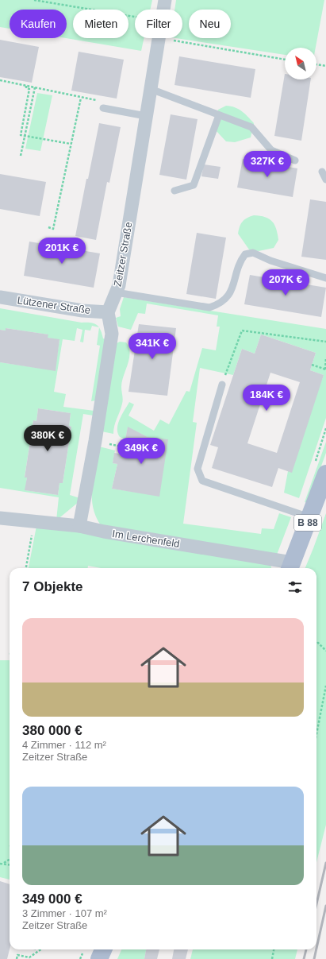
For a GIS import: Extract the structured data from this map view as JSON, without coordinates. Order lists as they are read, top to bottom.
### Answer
{
  "streets": {
    "main road": ["B 88"],
    "street": ["Zeitzer Straße", "Lützener Straße", "Im Lerchenfeld"]
  },
  "crossings": [
    ["Zeitzer Straße", "Lützener Straße"],
    ["B 88", "Im Lerchenfeld"]
  ],
  "north": "top left",
  "page": {
    "chip": [
      "Kaufen",
      "Mieten",
      "Filter",
      "Neu"
    ],
    "price": [
      "327K €",
      "201K €",
      "207K €",
      "341K €",
      "184K €",
      "380K €",
      "349K €"
    ],
    "heading": "7 Objekte",
    "list": [
      {
        "name": "380 000 €",
        "note": "4 Zimmer · 112 m² · Zeitzer Straße"
      },
      {
        "name": "349 000 €",
        "note": "3 Zimmer · 107 m² · Zeitzer Straße"
      }
    ]
  }
}
